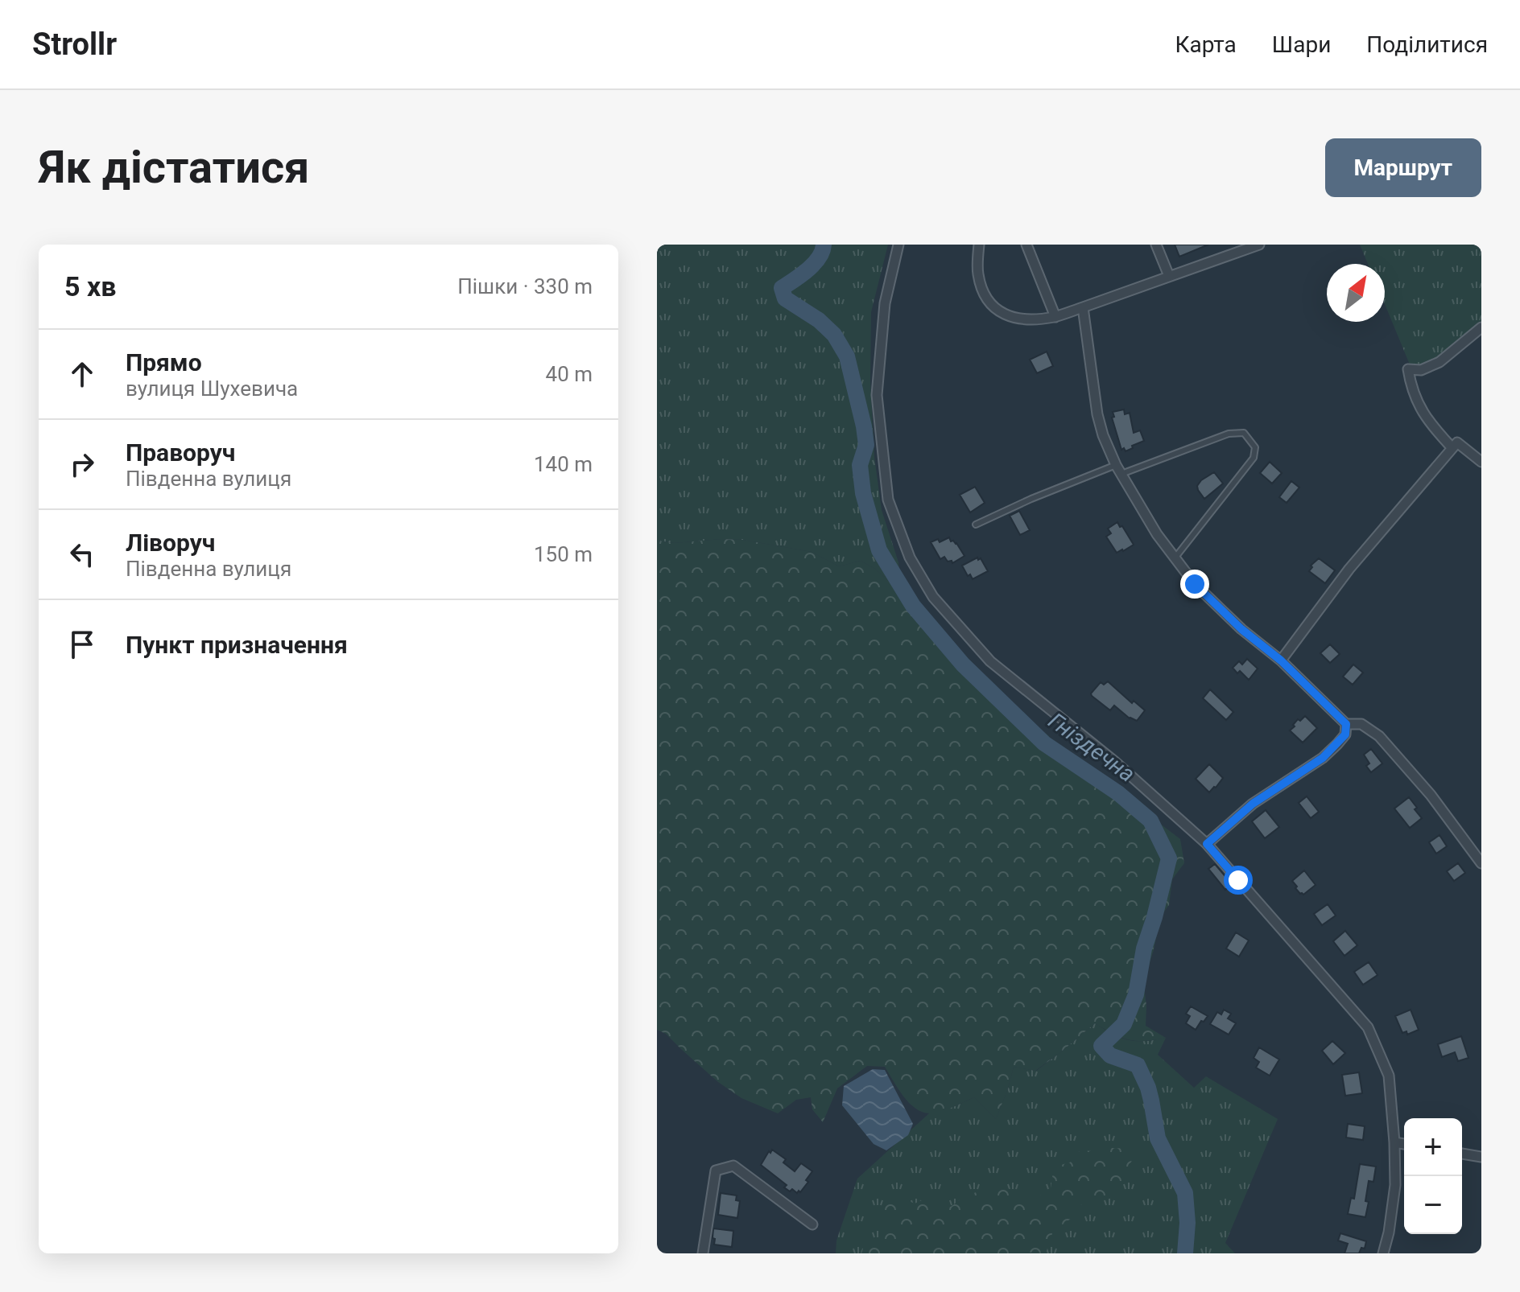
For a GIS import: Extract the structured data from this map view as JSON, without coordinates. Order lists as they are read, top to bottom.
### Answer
{
  "water": ["Гніздечна"],
  "north": "top right",
  "page": {
    "header": "Strollr",
    "nav": ["Карта", "Шари", "Поділитися"],
    "buttons": "Маршрут",
    "title": "Як дістатися",
    "heading": ["5 хв", "Пішки · 330 m"],
    "list": [
      ["Прямо", "вулиця Шухевича", "40 m"],
      ["Праворуч", "Південна вулиця", "140 m"],
      ["Ліворуч", "Південна вулиця", "150 m"],
      "Пункт призначення"
    ],
    "map_buttons": ["+", "−"]
  }
}
